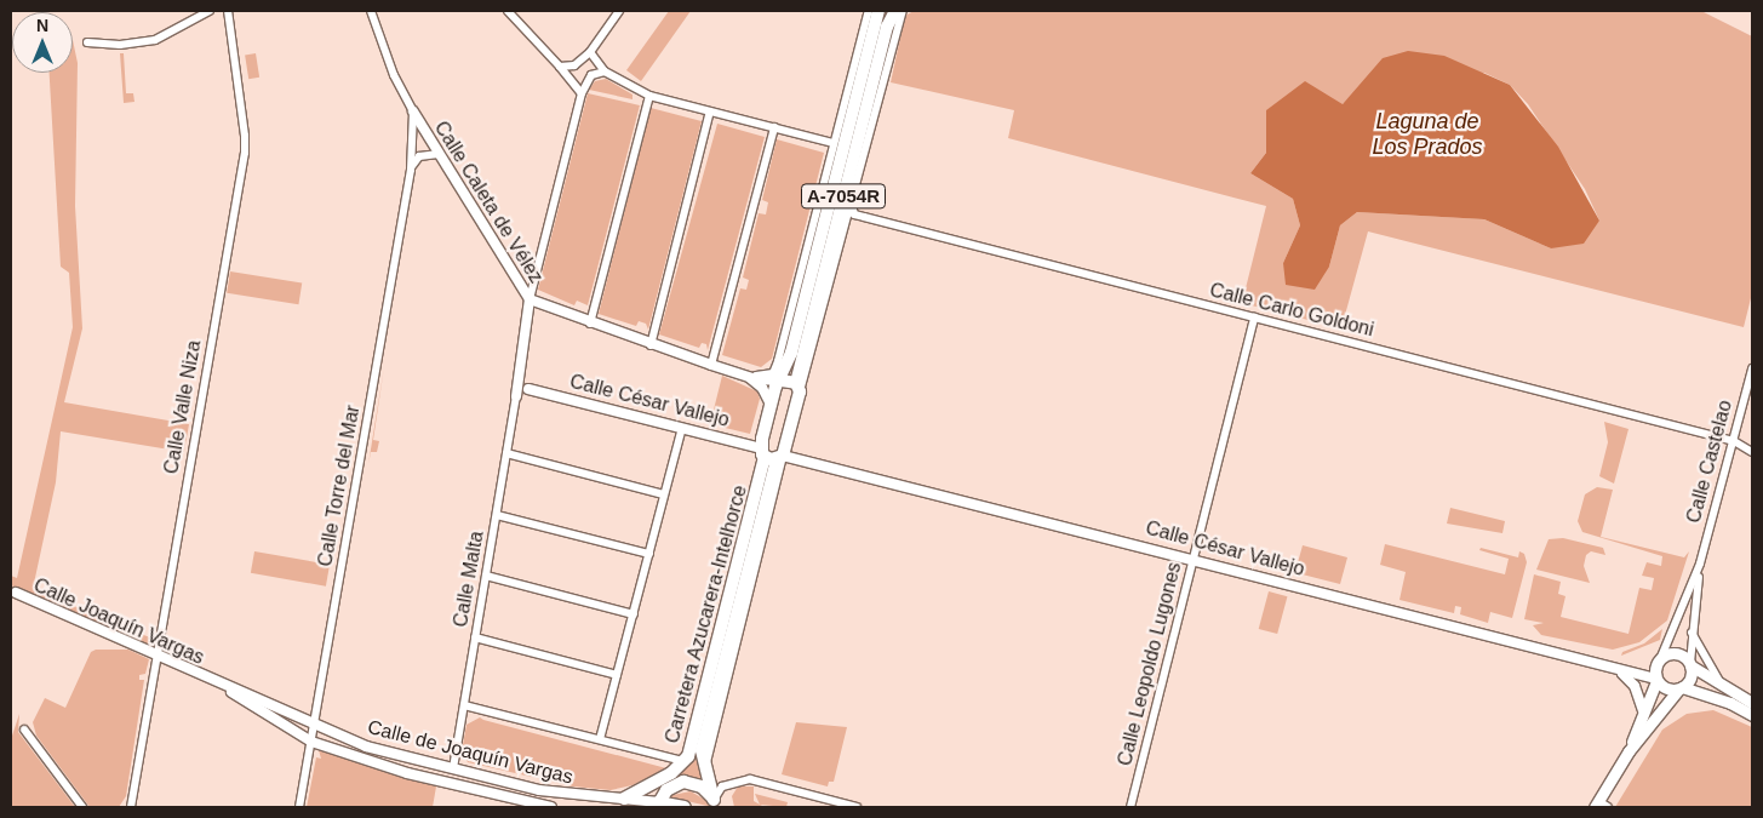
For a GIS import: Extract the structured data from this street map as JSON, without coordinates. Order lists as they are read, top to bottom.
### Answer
{
  "streets": {
    "main road": ["A-7054R", "Carretera Azucarera-Intelhorce"],
    "street": [
      "Calle Caleta de Vélez",
      "Calle Carlo Goldoni",
      "Calle César Vallejo",
      "Calle Valle Niza",
      "Calle Castelao",
      "Calle Torre del Mar",
      "Calle Malta",
      "Calle Joaquín Vargas",
      "Calle Leopoldo Lugones",
      "Calle de Joaquín Vargas"
    ]
  },
  "crossings": [
    ["A-7054R", "Calle Caleta de Vélez"],
    ["A-7054R", "Calle César Vallejo"],
    ["A-7054R", "Carretera Azucarera-Intelhorce"],
    ["Calle Caleta de Vélez", "Calle Torre del Mar"],
    ["Calle Caleta de Vélez", "Calle Malta"],
    ["Calle Carlo Goldoni", "Calle Castelao"],
    ["Calle Carlo Goldoni", "Calle Leopoldo Lugones"],
    ["Calle César Vallejo", "Calle Castelao"],
    ["Calle César Vallejo", "Carretera Azucarera-Intelhorce"],
    ["Calle César Vallejo", "Calle Leopoldo Lugones"],
    ["Calle Valle Niza", "Calle Joaquín Vargas"],
    ["Calle Torre del Mar", "Calle Joaquín Vargas"],
    ["Calle Torre del Mar", "Calle de Joaquín Vargas"],
    ["Calle Malta", "Calle de Joaquín Vargas"],
    ["Carretera Azucarera-Intelhorce", "Calle de Joaquín Vargas"],
    ["Calle Joaquín Vargas", "Calle de Joaquín Vargas"]
  ],
  "water": ["Laguna de Los Prados"],
  "north": "top"
}
